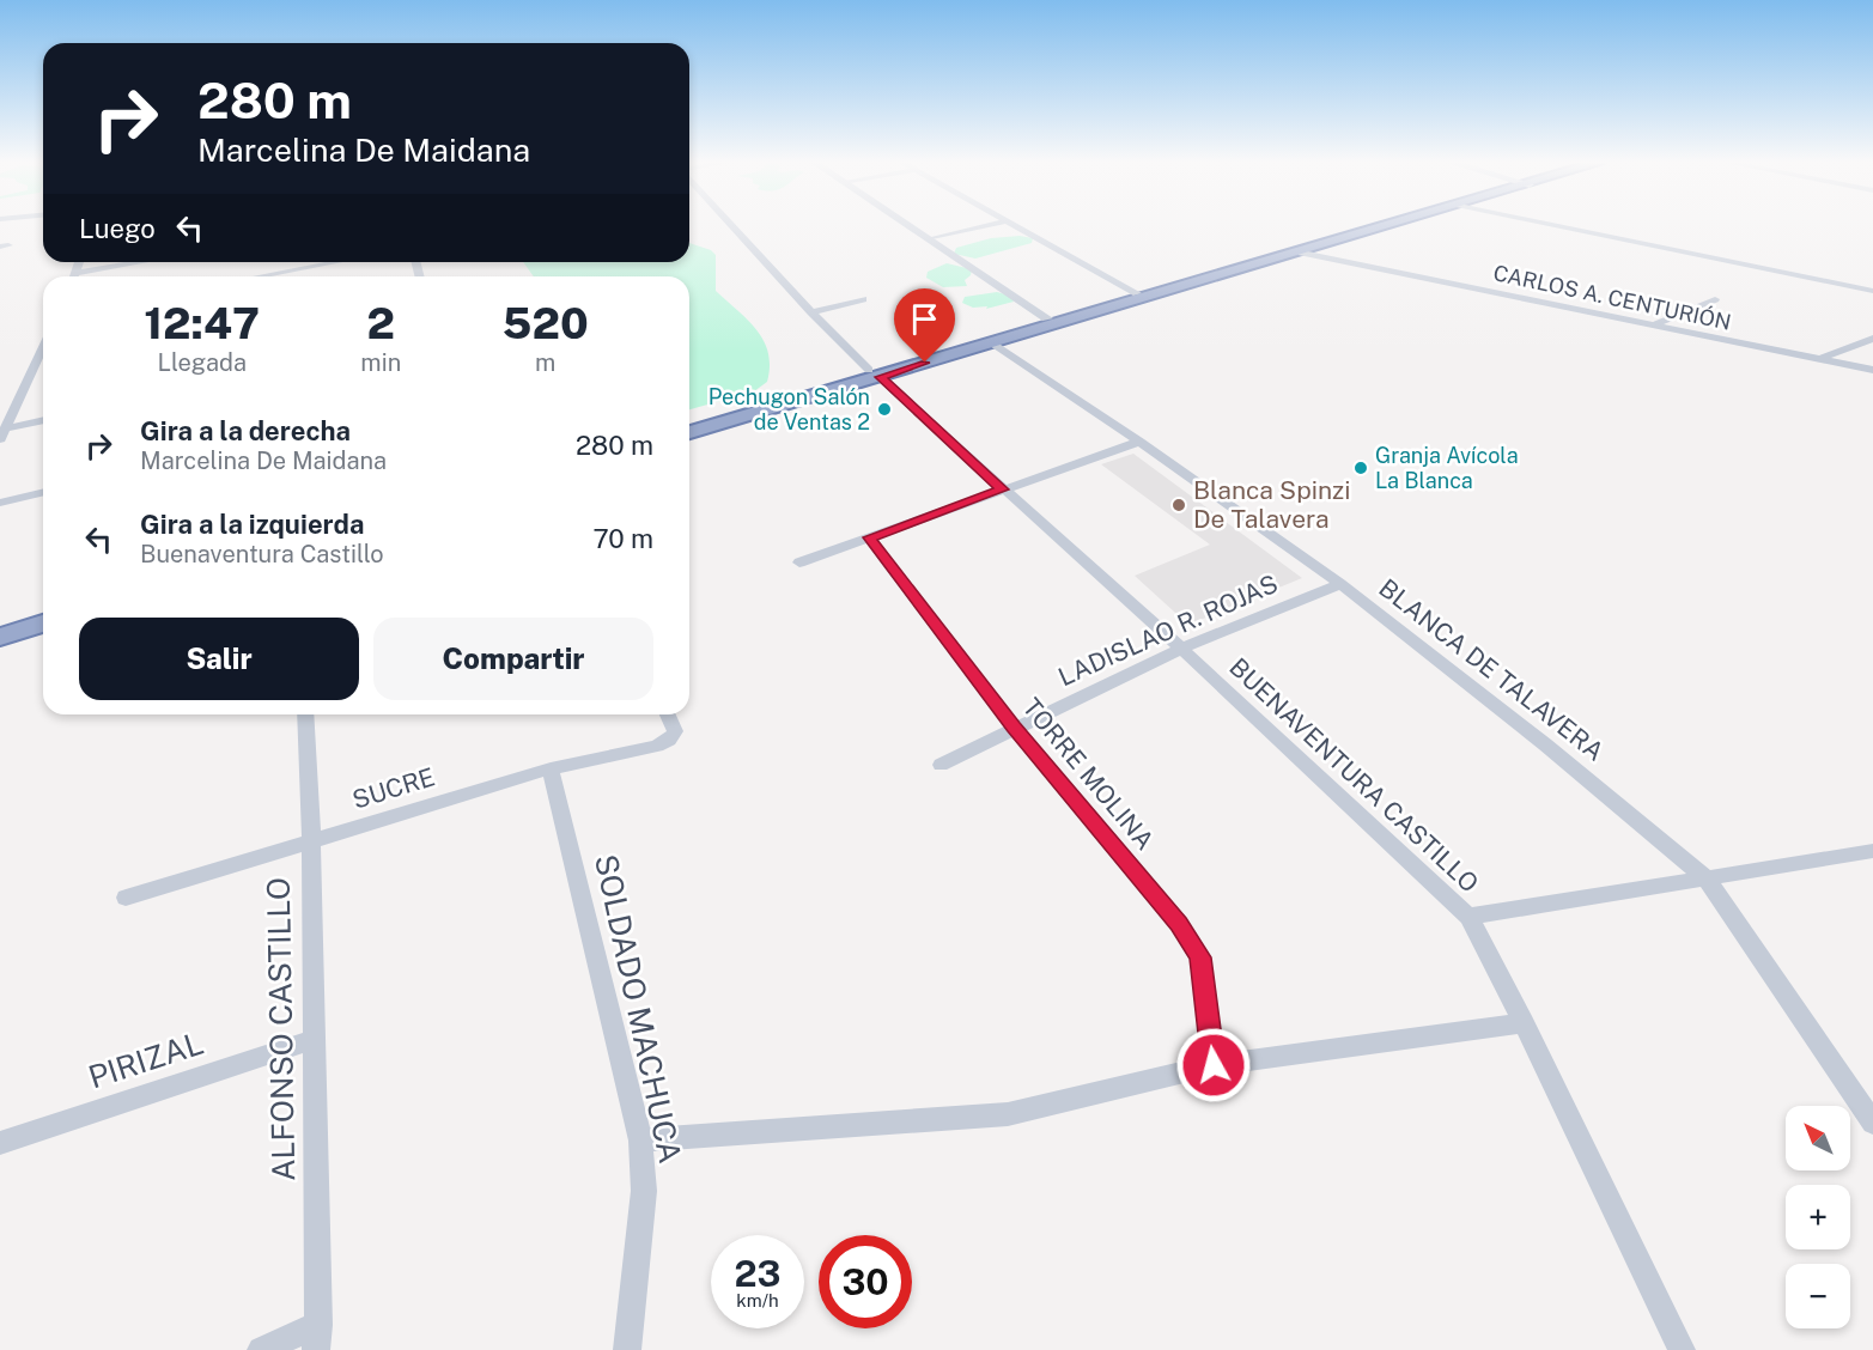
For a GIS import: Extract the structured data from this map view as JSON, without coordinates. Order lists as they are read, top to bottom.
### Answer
{
  "streets": {
    "street": [
      "CARLOS A. CENTURIÓN",
      "LADISLAO R. ROJAS",
      "BLANCA DE TALAVERA",
      "TORRE MOLINA",
      "BUENAVENTURA CASTILLO",
      "SUCRE",
      "SOLDADO MACHUCA",
      "ALFONSO CASTILLO",
      "PIRIZAL"
    ]
  },
  "crossings": [
    ["LADISLAO R. ROJAS", "BLANCA DE TALAVERA"],
    ["LADISLAO R. ROJAS", "TORRE MOLINA"],
    ["LADISLAO R. ROJAS", "BUENAVENTURA CASTILLO"],
    ["SUCRE", "SOLDADO MACHUCA"],
    ["SUCRE", "ALFONSO CASTILLO"],
    ["ALFONSO CASTILLO", "PIRIZAL"]
  ],
  "places": ["Pechugon Salón de Ventas 2", "Granja Avícola La Blanca", "Blanca Spinzi De Talavera"],
  "north": "top left",
  "page": {
    "turn": ["280 m", "Marcelina De Maidana"],
    "then": "Luego",
    "eta": [
      "12:47",
      "Llegada",
      "2",
      "min",
      "520",
      "m"
    ],
    "list": [
      {
        "name": "Gira a la derecha",
        "note": "Marcelina De Maidana",
        "value": "280 m"
      },
      {
        "name": "Gira a la izquierda",
        "note": "Buenaventura Castillo",
        "value": "70 m"
      }
    ],
    "buttons": ["Salir", "Compartir"],
    "map_buttons": ["+", "−"],
    "speed": "23 km/h",
    "limit": "30"
  }
}
